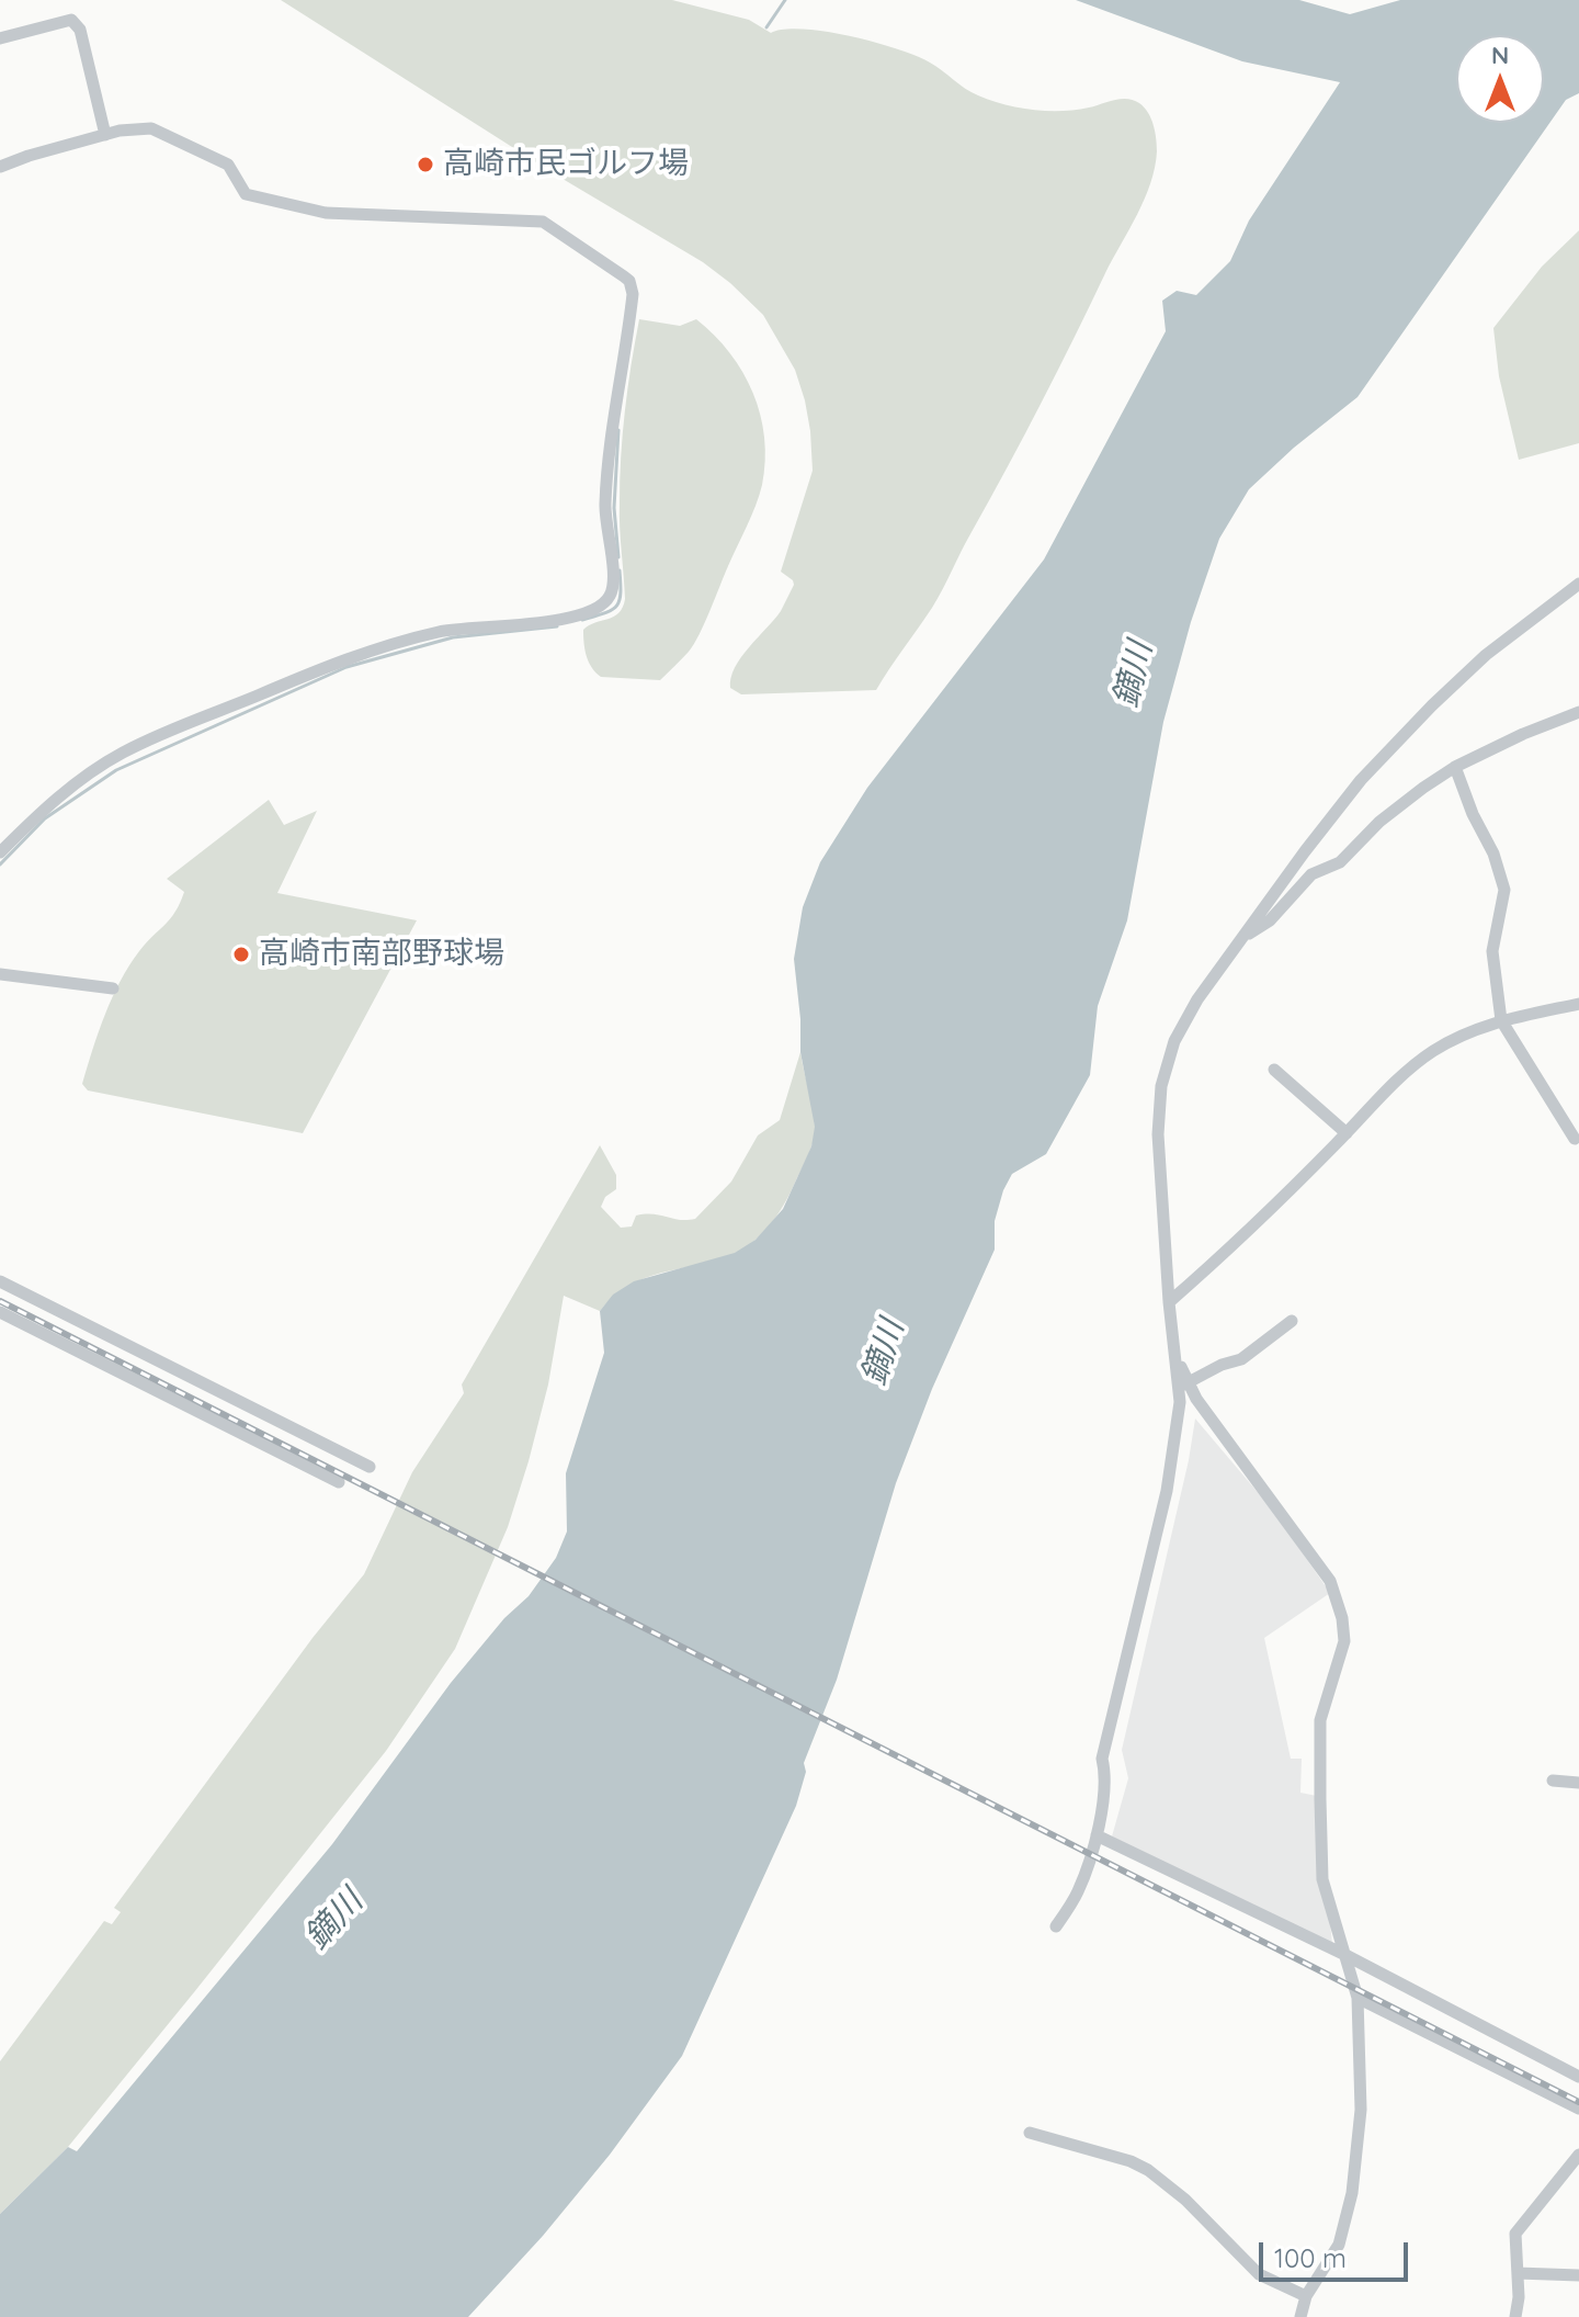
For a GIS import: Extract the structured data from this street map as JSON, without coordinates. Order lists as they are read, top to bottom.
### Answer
{
  "water": ["鏑川"],
  "places": ["高崎市民ゴルフ場", "高崎市南部野球場"],
  "scale_bar": "100 m",
  "north": "top"
}
